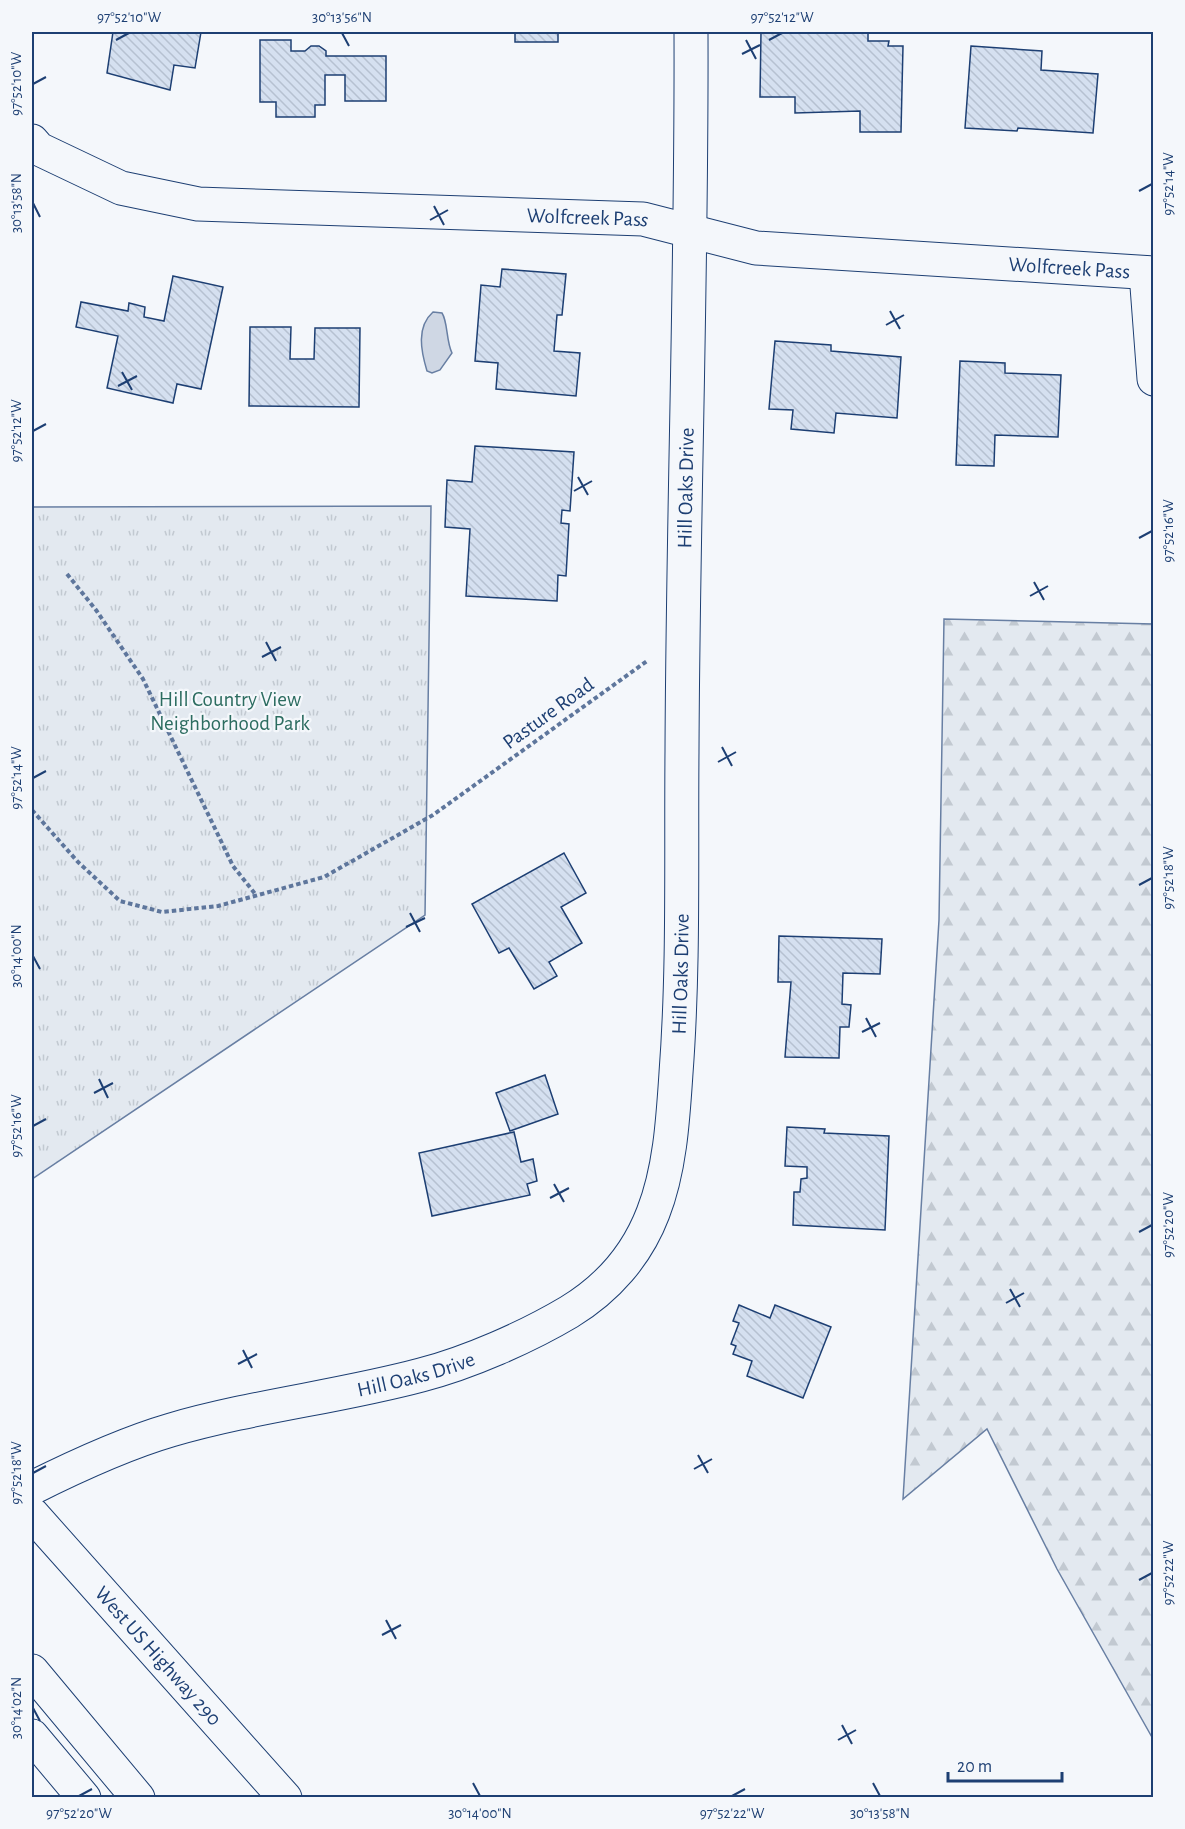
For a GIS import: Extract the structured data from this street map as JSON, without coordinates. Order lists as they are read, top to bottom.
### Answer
{
  "streets": {
    "main road": ["Wolfcreek Pass", "Hill Oaks Drive", "West US Highway 290"],
    "path": ["Pasture Road"]
  },
  "crossings": [
    ["Wolfcreek Pass", "Hill Oaks Drive"],
    ["Hill Oaks Drive", "Pasture Road"]
  ],
  "parks": ["Hill Country View Neighborhood Park"],
  "scale_bar": "20 m",
  "coordinates": [
    "97°52'10\"W",
    "30°13'56\"N",
    "97°52'12\"W",
    "97°52'14\"W",
    "30°13'58\"N",
    "97°52'16\"W",
    "97°52'18\"W",
    "30°14'00\"N",
    "97°52'20\"W",
    "97°52'22\"W",
    "30°14'02\"N"
  ]
}
